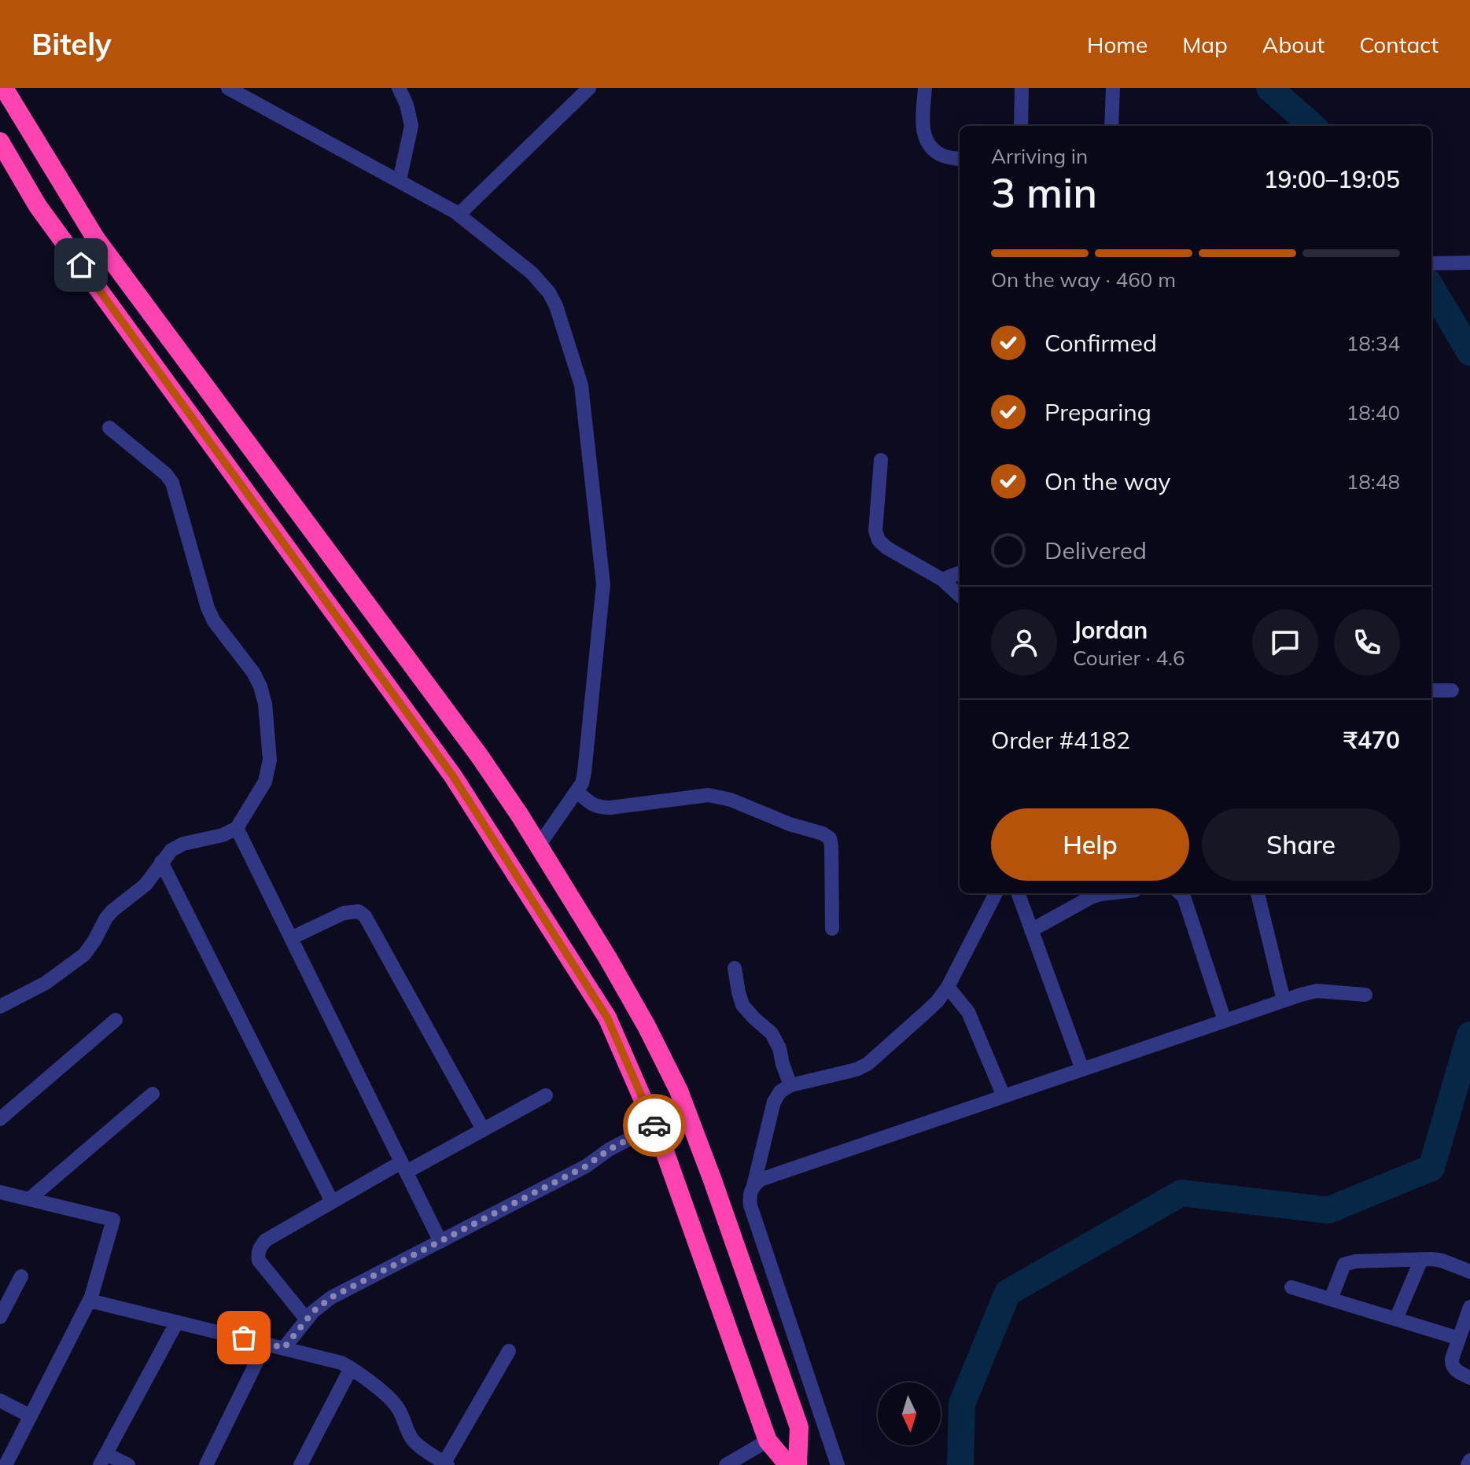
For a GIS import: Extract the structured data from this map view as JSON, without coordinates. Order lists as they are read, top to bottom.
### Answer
{
  "north": "bottom",
  "page": {
    "header": "Bitely",
    "nav": [
      "Home",
      "Map",
      "About",
      "Contact"
    ],
    "heading": ["3 min", "Arriving in", "19:00–19:05"],
    "panel": [
      "Jordan",
      "Courier · 4.6",
      "Order #4182",
      "₹470"
    ],
    "bar": "On the way · 460 m",
    "list": [
      ["Confirmed", "18:34"],
      ["Preparing", "18:40"],
      ["On the way", "18:48"],
      "Delivered"
    ],
    "buttons": ["Help", "Share"]
  }
}
